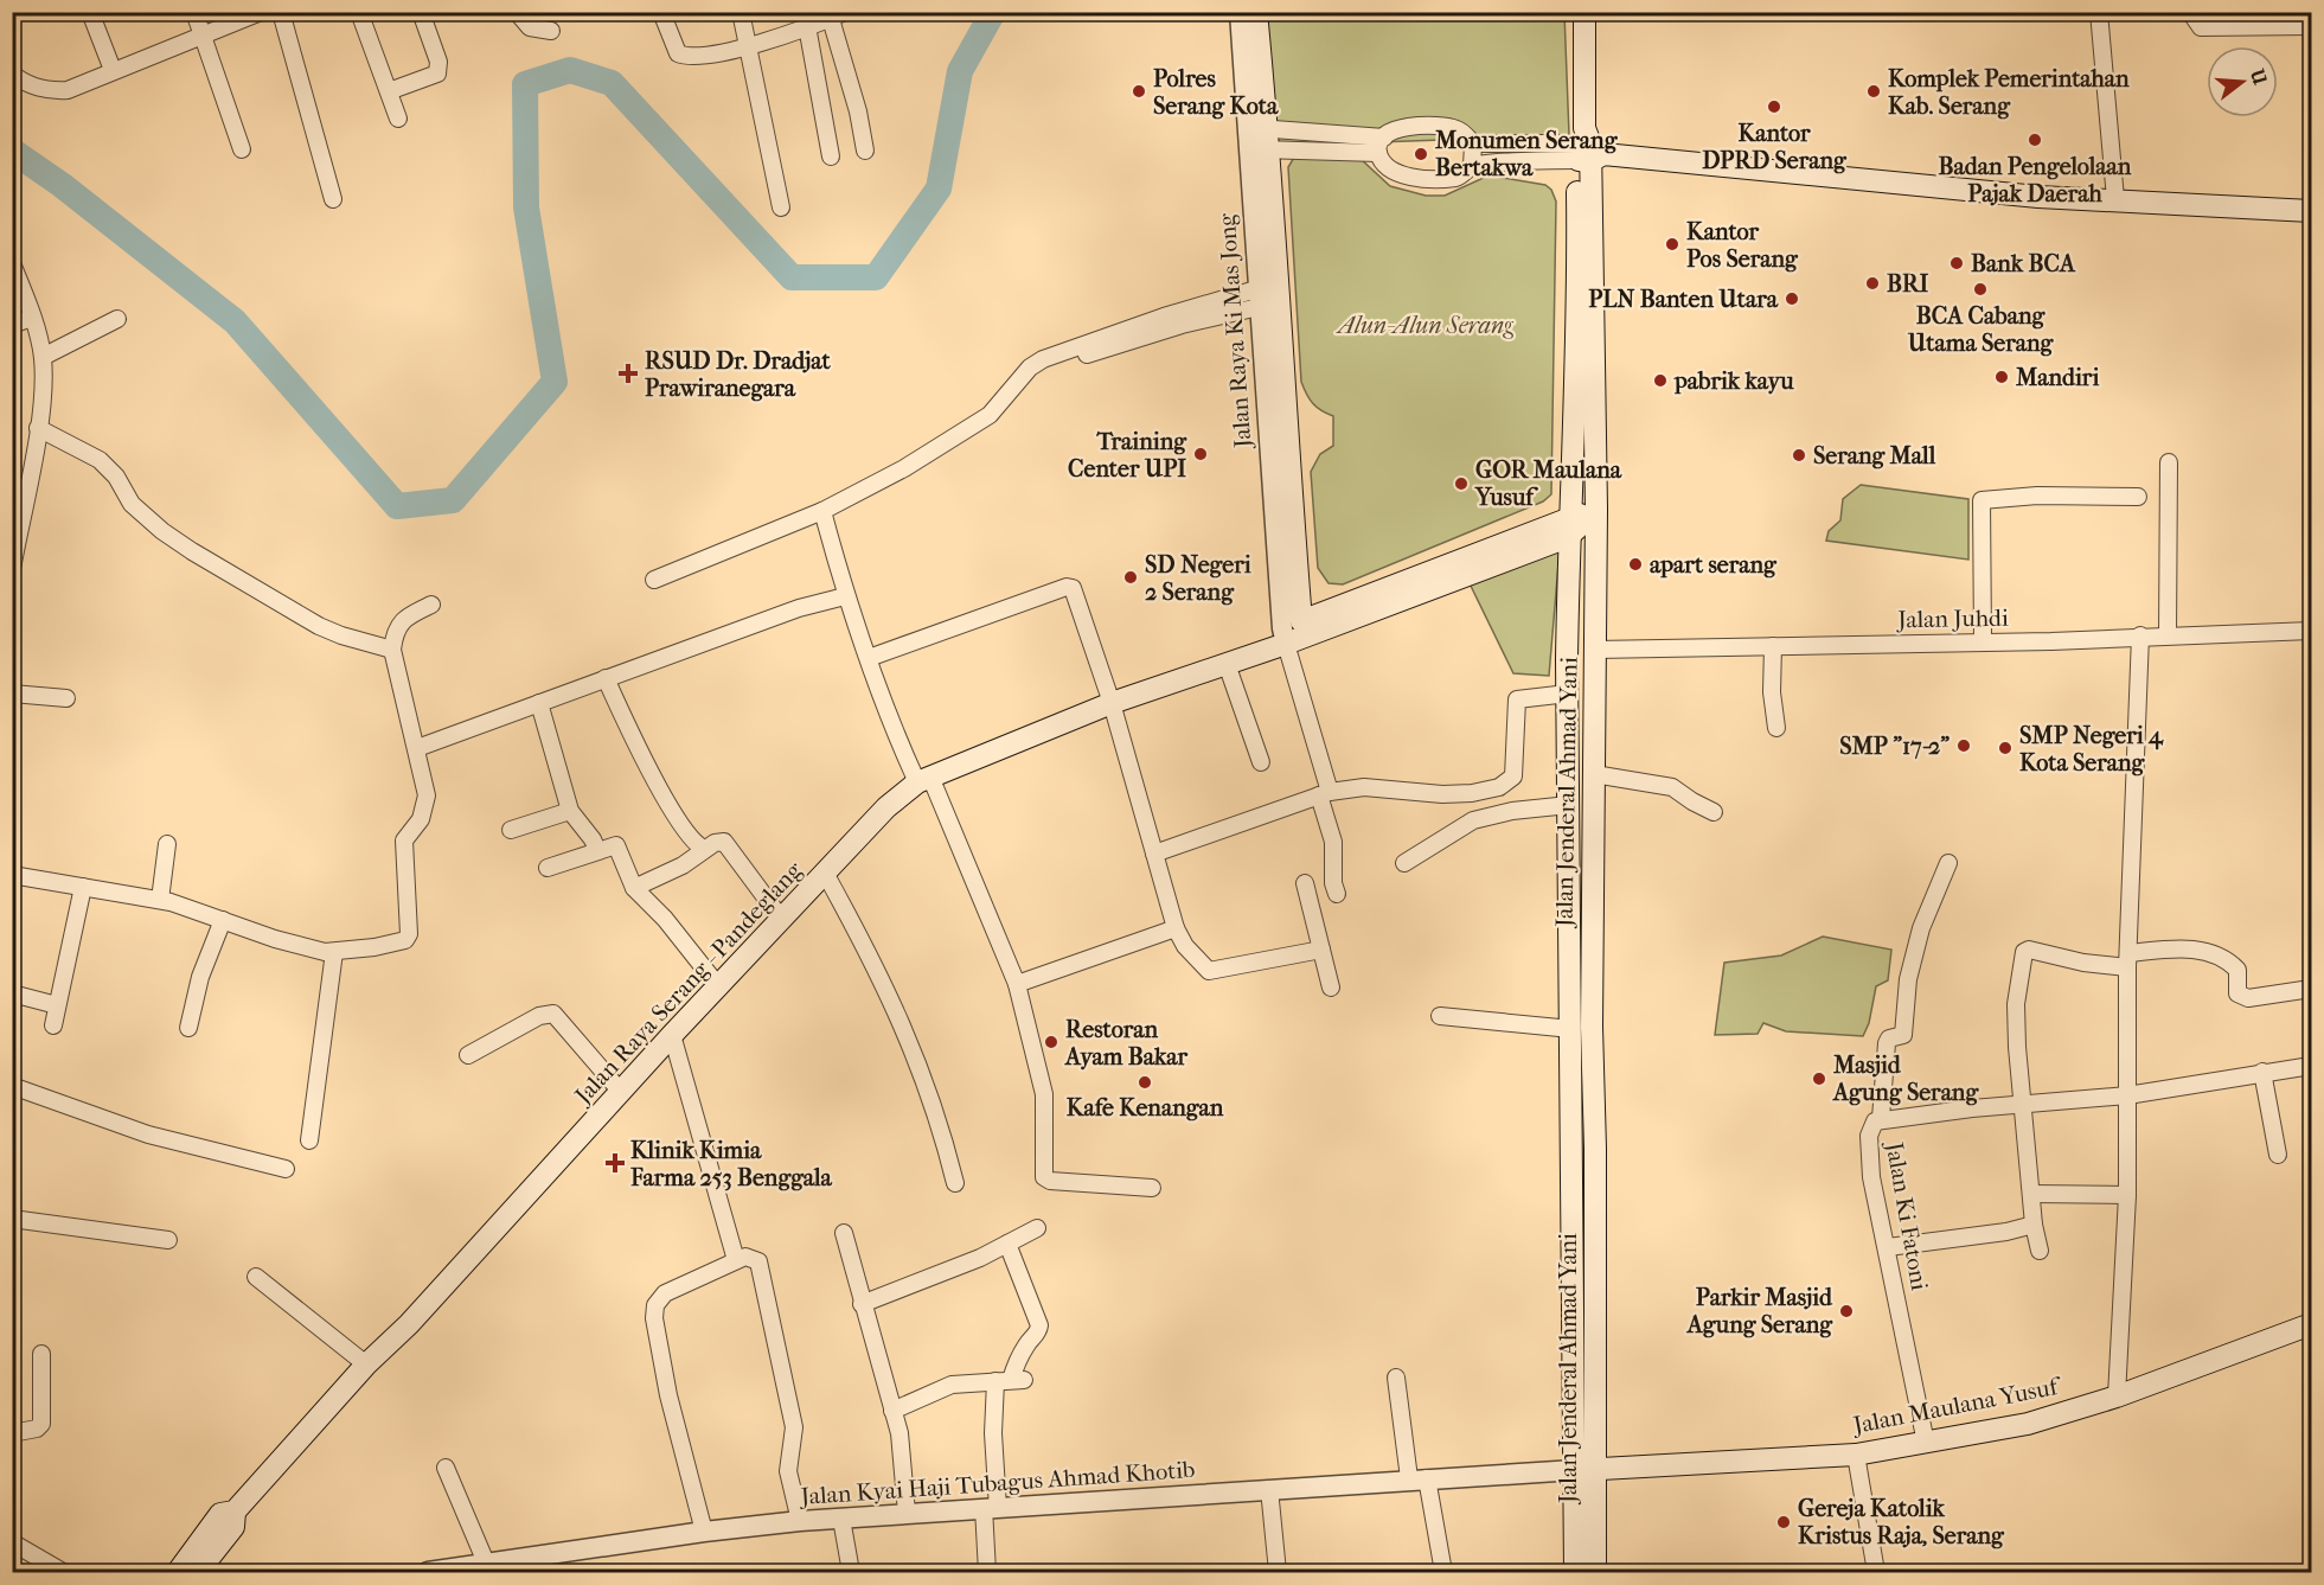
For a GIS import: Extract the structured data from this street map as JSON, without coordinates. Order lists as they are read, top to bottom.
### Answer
{
  "streets": {
    "main road": ["Jalan Jenderal Ahmad Yani", "Jalan Raya Serang - Pandeglang", "Jalan Maulana Yusuf"],
    "street": [
      "Jalan Raya Ki Mas Jong",
      "Jalan Juhdi",
      "Jalan Ki Fatoni",
      "Jalan Kyai Haji Tubagus Ahmad Khotib"
    ]
  },
  "crossings": [
    ["Jalan Raya Ki Mas Jong", "Jalan Raya Serang - Pandeglang"],
    ["Jalan Juhdi", "Jalan Jenderal Ahmad Yani"],
    ["Jalan Jenderal Ahmad Yani", "Jalan Maulana Yusuf"],
    ["Jalan Jenderal Ahmad Yani", "Jalan Kyai Haji Tubagus Ahmad Khotib"],
    ["Jalan Ki Fatoni", "Jalan Maulana Yusuf"],
    ["Jalan Maulana Yusuf", "Jalan Kyai Haji Tubagus Ahmad Khotib"]
  ],
  "parks": ["Alun-Alun Serang"],
  "places": {
    "other": [
      "Polres Serang Kota",
      "Komplek Pemerintahan Kab. Serang",
      "Kantor DPRD Serang",
      "Badan Pengelolaan Pajak Daerah",
      "Monumen Serang Bertakwa",
      "Kantor Pos Serang",
      "Bank BCA",
      "BRI",
      "BCA Cabang Utama Serang",
      "PLN Banten Utara",
      "Mandiri",
      "pabrik kayu",
      "Training Center UPI",
      "Serang Mall",
      "GOR Maulana Yusuf",
      "apart serang",
      "SD Negeri 2 Serang",
      "SMP \"17-2\"",
      "SMP Negeri 4 Kota Serang",
      "Restoran Ayam Bakar",
      "Masjid Agung Serang",
      "Kafe Kenangan",
      "Parkir Masjid Agung Serang",
      "Gereja Katolik Kristus Raja, Serang"
    ],
    "health": ["RSUD Dr. Dradjat Prawiranegara", "Klinik Kimia Farma 253 Benggala"]
  },
  "north": "right"
}
